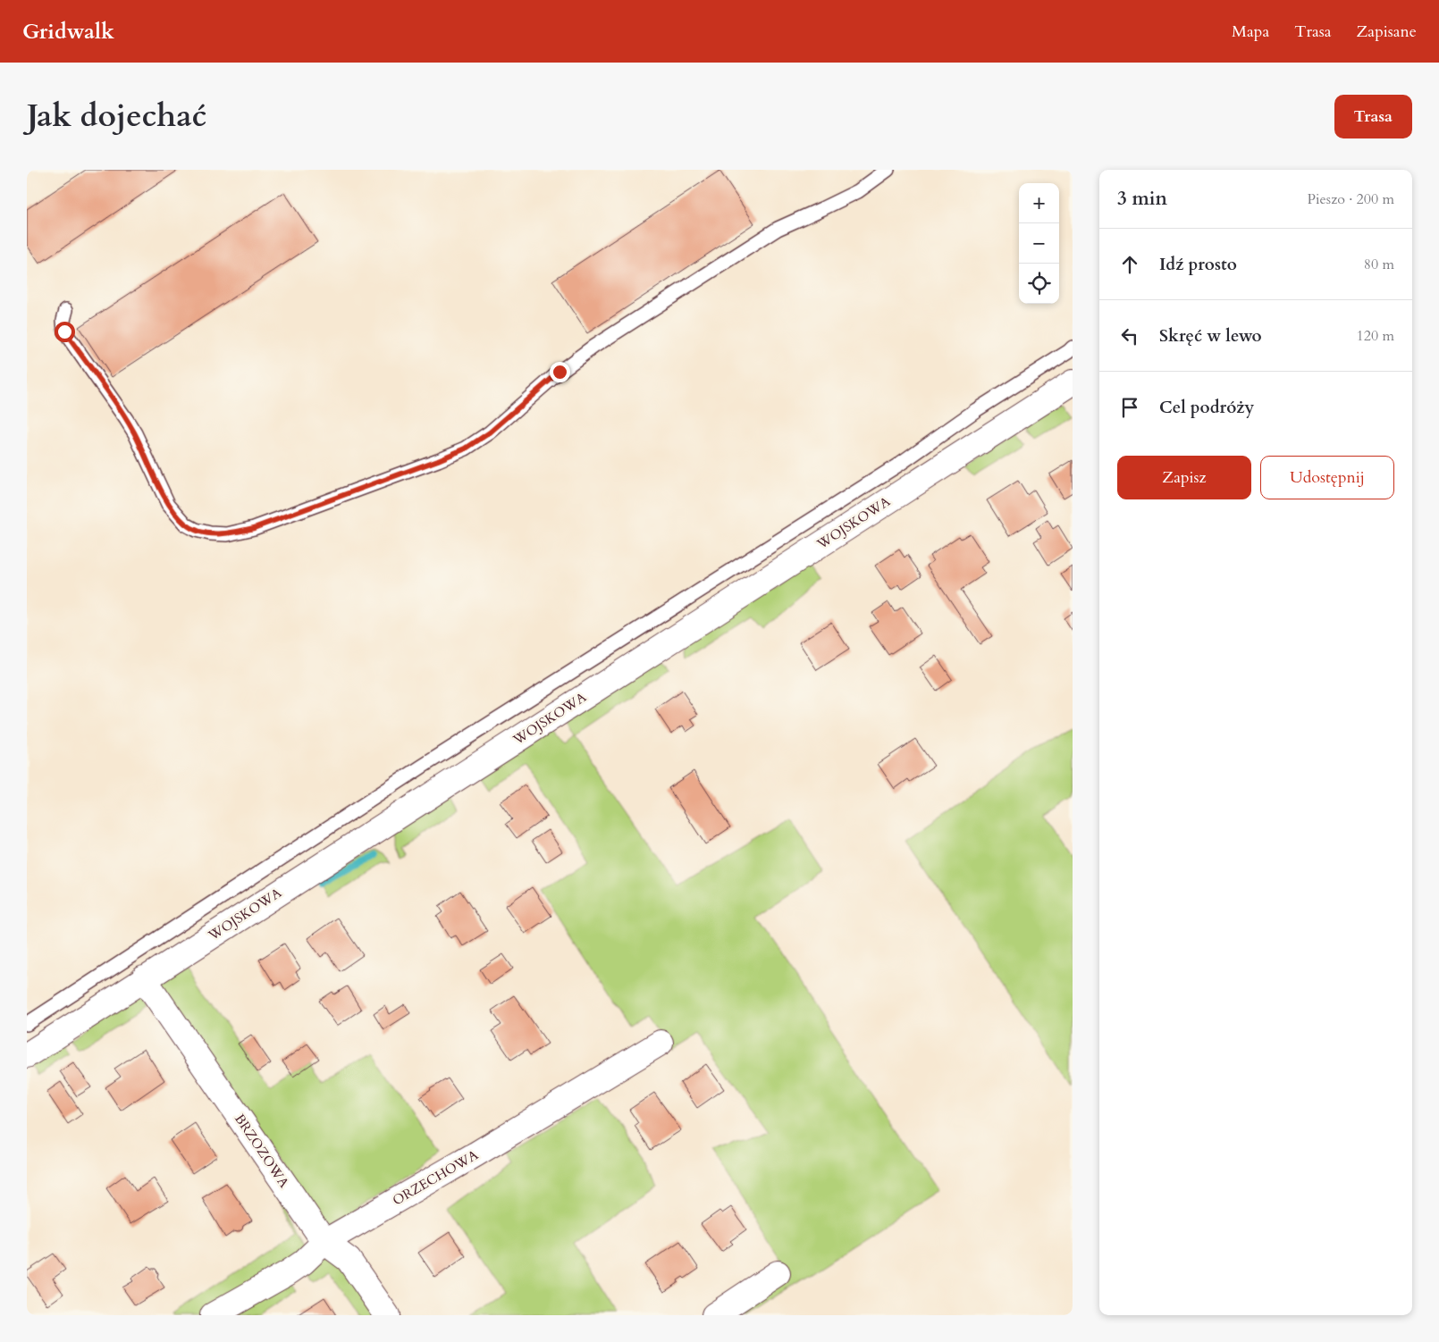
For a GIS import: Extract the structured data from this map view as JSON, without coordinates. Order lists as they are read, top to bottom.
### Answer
{
  "streets": {
    "street": ["WOJSKOWA", "BRZOZOWA", "ORZECHOWA"]
  },
  "crossings": [
    ["WOJSKOWA", "BRZOZOWA"],
    ["BRZOZOWA", "ORZECHOWA"]
  ],
  "page": {
    "header": "Gridwalk",
    "nav": ["Mapa", "Trasa", "Zapisane"],
    "title": "Jak dojechać",
    "buttons": [
      "Trasa",
      ["Zapisz", "Udostępnij"]
    ],
    "heading": ["3 min", "Pieszo · 200 m"],
    "map_buttons": ["+", "−"],
    "list": [
      ["Idź prosto", "80 m"],
      ["Skręć w lewo", "120 m"],
      "Cel podróży"
    ]
  }
}
